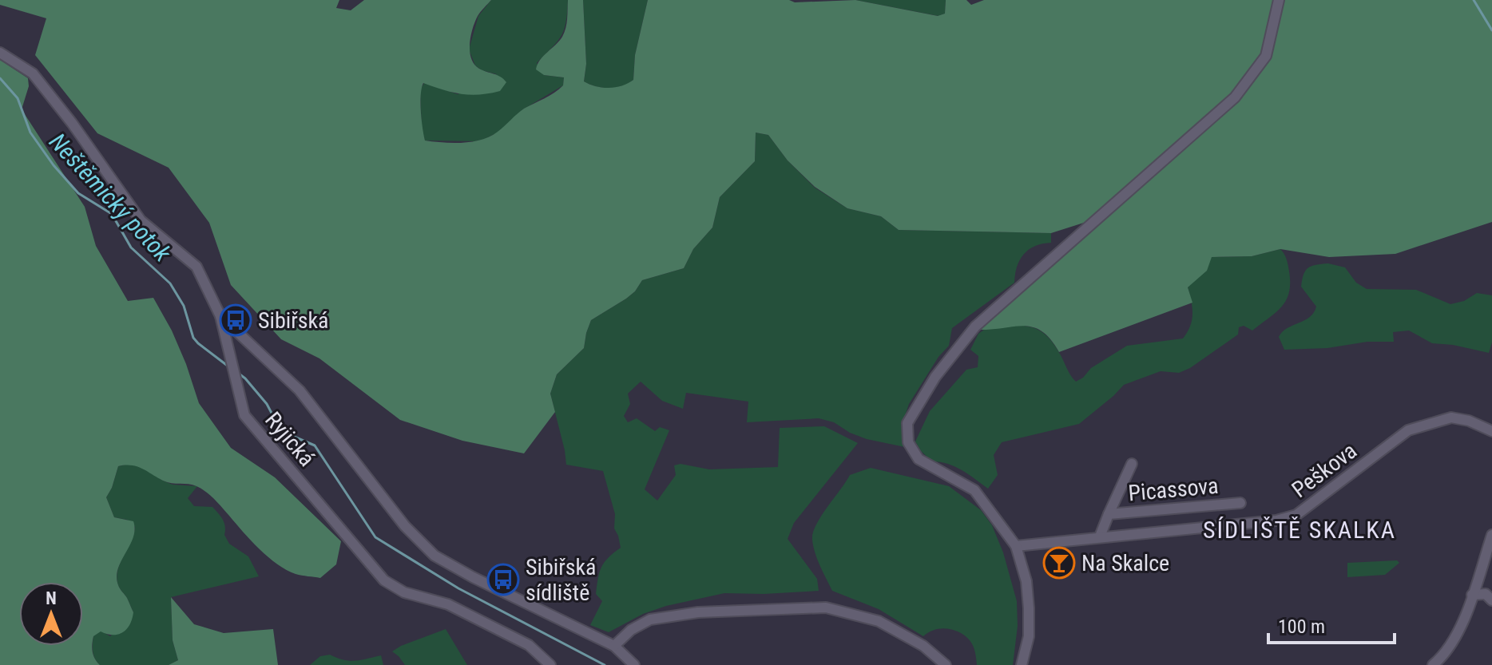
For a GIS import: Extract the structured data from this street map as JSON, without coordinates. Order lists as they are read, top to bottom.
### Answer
{
  "streets": {
    "street": ["Ryjická", "Peškova", "Picassova"]
  },
  "crossings": [
    ["Peškova", "Picassova"]
  ],
  "districts": ["SÍDLIŠTĚ SKALKA"],
  "water": ["Neštěmický potok"],
  "places": {
    "bus stop": ["Sibiřská", "Sibiřská sídliště"],
    "bar": ["Na Skalce"]
  },
  "scale_bar": "100 m",
  "north": "top"
}
